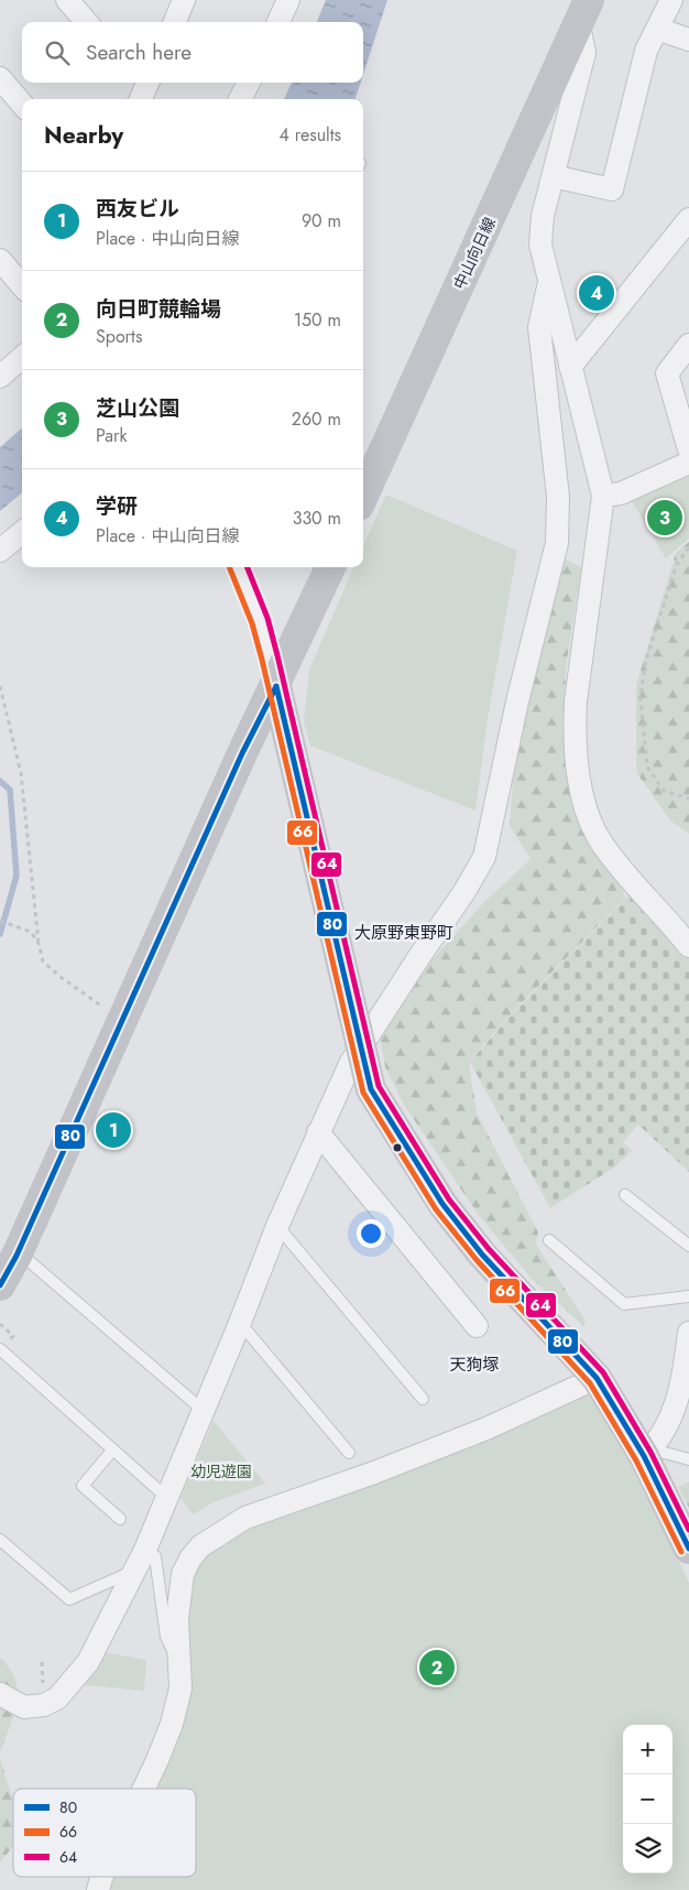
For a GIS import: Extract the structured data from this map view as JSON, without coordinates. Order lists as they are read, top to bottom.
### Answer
{
  "streets": {
    "main road": ["中山向日線"]
  },
  "districts": ["大原野東野町", "天狗塚"],
  "parks": ["幼児遊園"],
  "lines": ["transit line 66", "transit line 64", "transit line 80"],
  "legend": ["80", "66", "64"],
  "page": {
    "search": "Search here",
    "heading": ["Nearby", "4 results"],
    "list": [
      {
        "mark": "1",
        "name": "西友ビル",
        "note": "Place · 中山向日線",
        "value": "90 m"
      },
      {
        "mark": "2",
        "name": "向日町競輪場",
        "note": "Sports",
        "value": "150 m"
      },
      {
        "mark": "3",
        "name": "芝山公園",
        "note": "Park",
        "value": "260 m"
      },
      {
        "mark": "4",
        "name": "学研",
        "note": "Place · 中山向日線",
        "value": "330 m"
      }
    ],
    "pins": [
      "4",
      "3",
      "1",
      "2"
    ],
    "map_buttons": ["+", "−"]
  }
}
